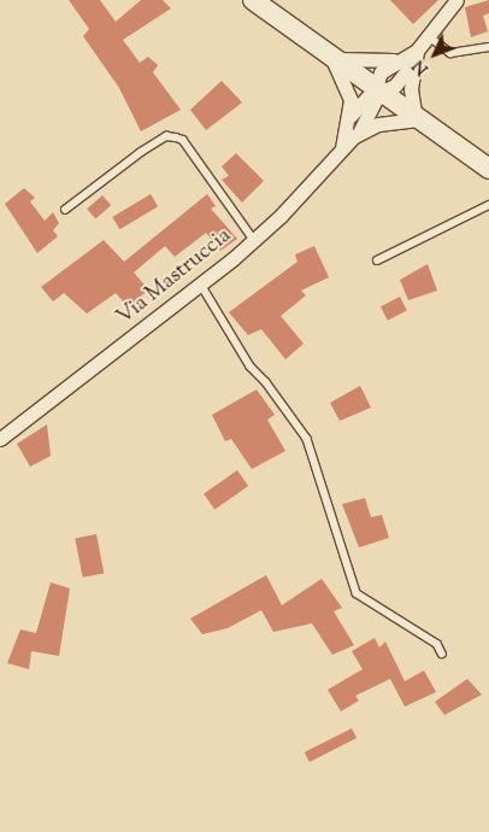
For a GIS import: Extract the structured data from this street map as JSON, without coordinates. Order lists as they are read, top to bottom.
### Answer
{
  "streets": {
    "street": ["Via Mastruccia"]
  },
  "north": "bottom left"
}
